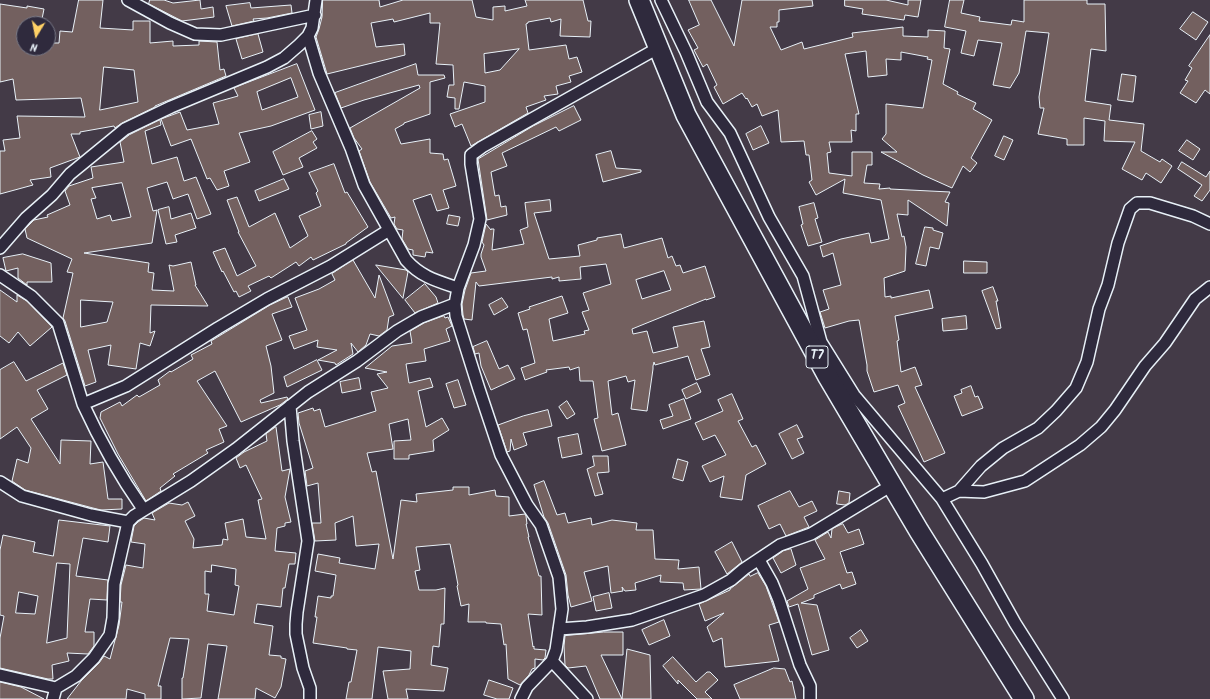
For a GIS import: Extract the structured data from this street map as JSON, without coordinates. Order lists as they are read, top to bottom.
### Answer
{
  "streets": {
    "highway": ["T7"]
  },
  "north": "bottom"
}
